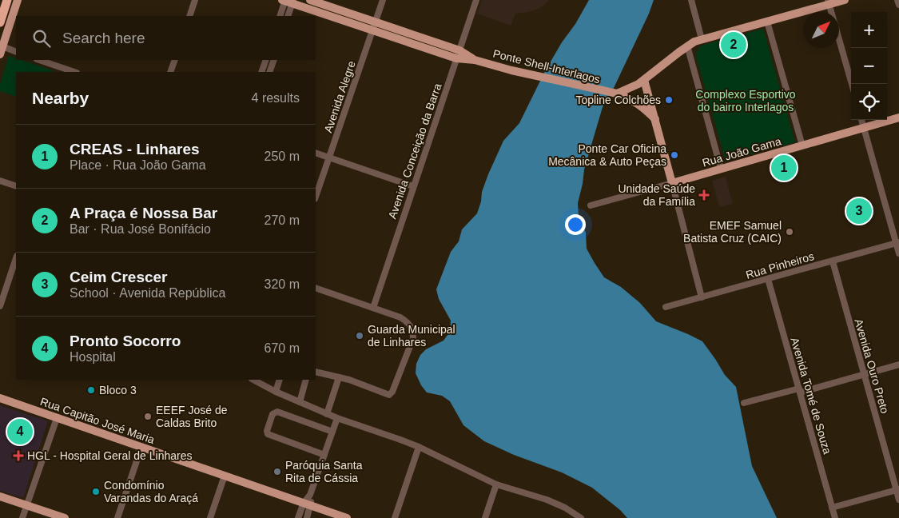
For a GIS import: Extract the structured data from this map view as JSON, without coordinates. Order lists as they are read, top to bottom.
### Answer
{
  "streets": {
    "main road": ["Ponte Shell-Interlagos", "Rua João Gama", "Rua Capitão José Maria"],
    "street": [
      "Avenida Alegre",
      "Avenida Conceição da Barra",
      "Rua Pinheiros",
      "Avenida Ouro Preto",
      "Avenida Tomé de Souza"
    ]
  },
  "crossings": [
    ["Ponte Shell-Interlagos", "Avenida Conceição da Barra"],
    ["Rua Pinheiros", "Avenida Ouro Preto"],
    ["Rua Pinheiros", "Avenida Tomé de Souza"]
  ],
  "parks": ["Complexo Esportivo do bairro Interlagos"],
  "places": {
    "other": [
      "Topline Colchões",
      "Ponte Car Oficina Mecânica & Auto Peças",
      "EMEF Samuel Batista Cruz (CAIC)",
      "Guarda Municipal de Linhares",
      "Bloco 3",
      "EEEF José de Caldas Brito",
      "Paróquia Santa Rita de Cássia",
      "Condomínio Varandas do Araçá"
    ],
    "health": ["Unidade Saúde da Família", "HGL - Hospital Geral de Linhares"]
  },
  "north": "top right",
  "page": {
    "map_buttons": ["+", "−"],
    "search": "Search here",
    "pins": [
      "2",
      "1",
      "3",
      "4"
    ],
    "heading": ["Nearby", "4 results"],
    "list": [
      {
        "mark": "1",
        "name": "CREAS - Linhares",
        "note": "Place · Rua João Gama",
        "value": "250 m"
      },
      {
        "mark": "2",
        "name": "A Praça é Nossa Bar",
        "note": "Bar · Rua José Bonifácio",
        "value": "270 m"
      },
      {
        "mark": "3",
        "name": "Ceim Crescer",
        "note": "School · Avenida República",
        "value": "320 m"
      },
      {
        "mark": "4",
        "name": "Pronto Socorro",
        "note": "Hospital",
        "value": "670 m"
      }
    ]
  }
}
